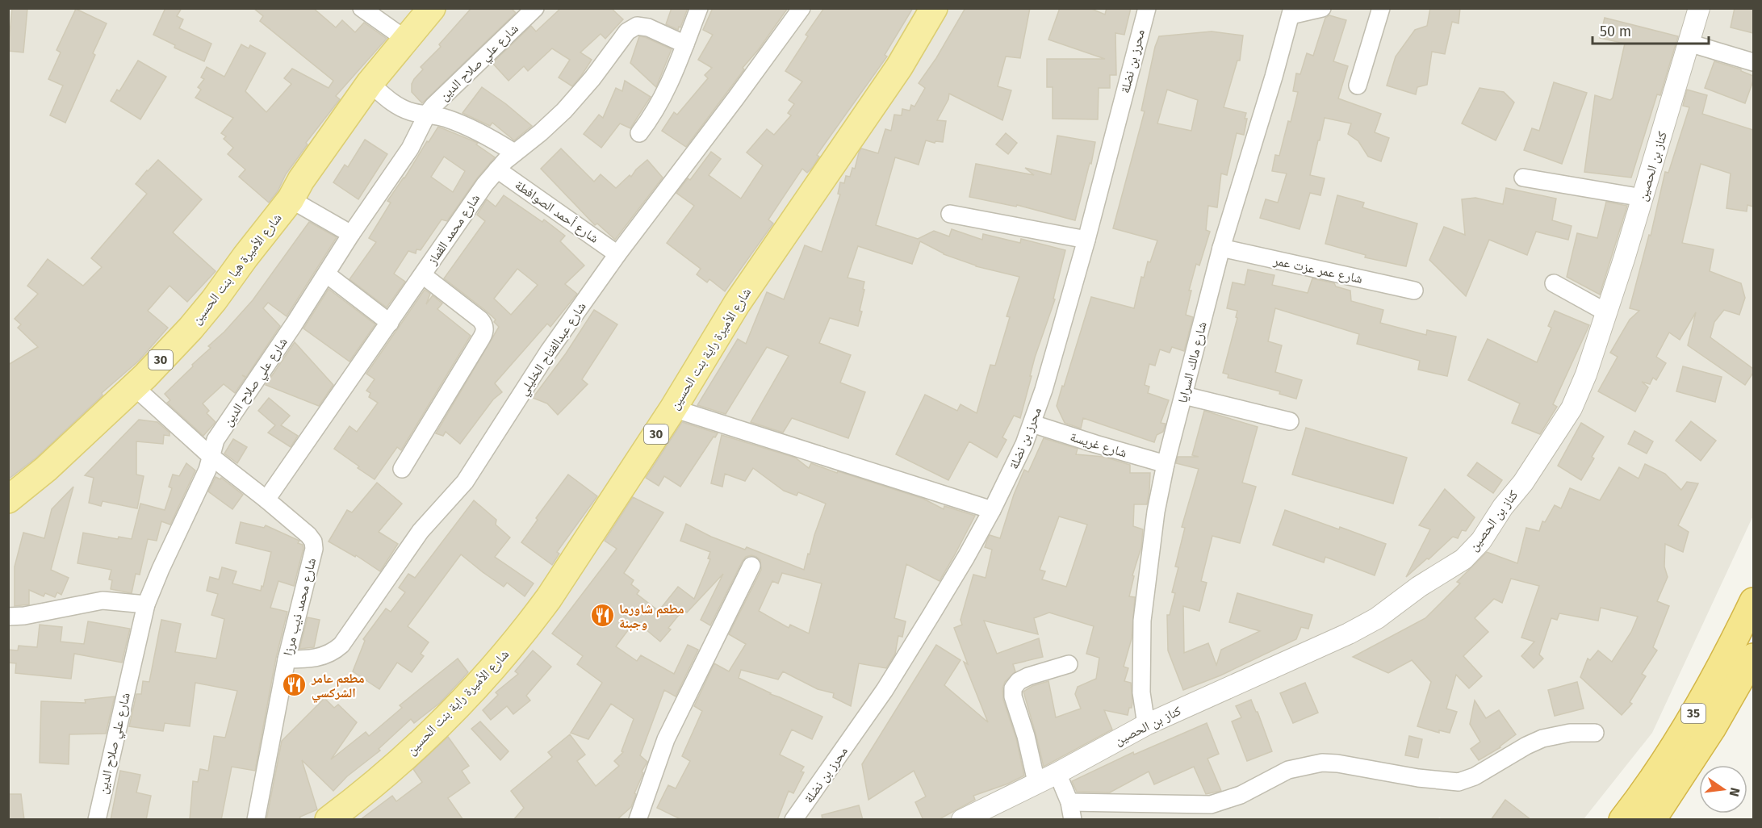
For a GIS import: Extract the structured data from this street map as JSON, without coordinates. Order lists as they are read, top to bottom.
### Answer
{
  "streets": {
    "highway": ["35"],
    "main road": ["شارع الأميرة هيا بنت الحسين", "شارع الأميرة راية بنت الحسين", "30"],
    "street": [
      "محرز بن نضلة",
      "شارع علي صلاح الدين",
      "كناز بن الحصين",
      "شارع أحمد الصوافطة",
      "شارع محمد القماز",
      "شارع عمر عزت عمر",
      "شارع عبدالفتاح الخليلي",
      "شارع مالك السرايا",
      "شارع غريسة",
      "شارع محمد ذيب مرزا"
    ]
  },
  "crossings": [
    ["محرز بن نضلة", "شارع غريسة"],
    ["شارع علي صلاح الدين", "شارع محمد ذيب مرزا"],
    ["كناز بن الحصين", "شارع مالك السرايا"],
    ["شارع أحمد الصوافطة", "شارع محمد القماز"],
    ["شارع أحمد الصوافطة", "شارع عبدالفتاح الخليلي"],
    ["شارع محمد القماز", "شارع محمد ذيب مرزا"],
    ["شارع الأميرة هيا بنت الحسين", "شارع محمد ذيب مرزا"],
    ["شارع عمر عزت عمر", "شارع مالك السرايا"],
    ["شارع عبدالفتاح الخليلي", "شارع محمد ذيب مرزا"],
    ["شارع مالك السرايا", "شارع غريسة"]
  ],
  "places": {
    "restaurant": ["مطعم شاورما وجبنة", "مطعم عامر الشركسي"]
  },
  "scale_bar": "50 m",
  "north": "right"
}
